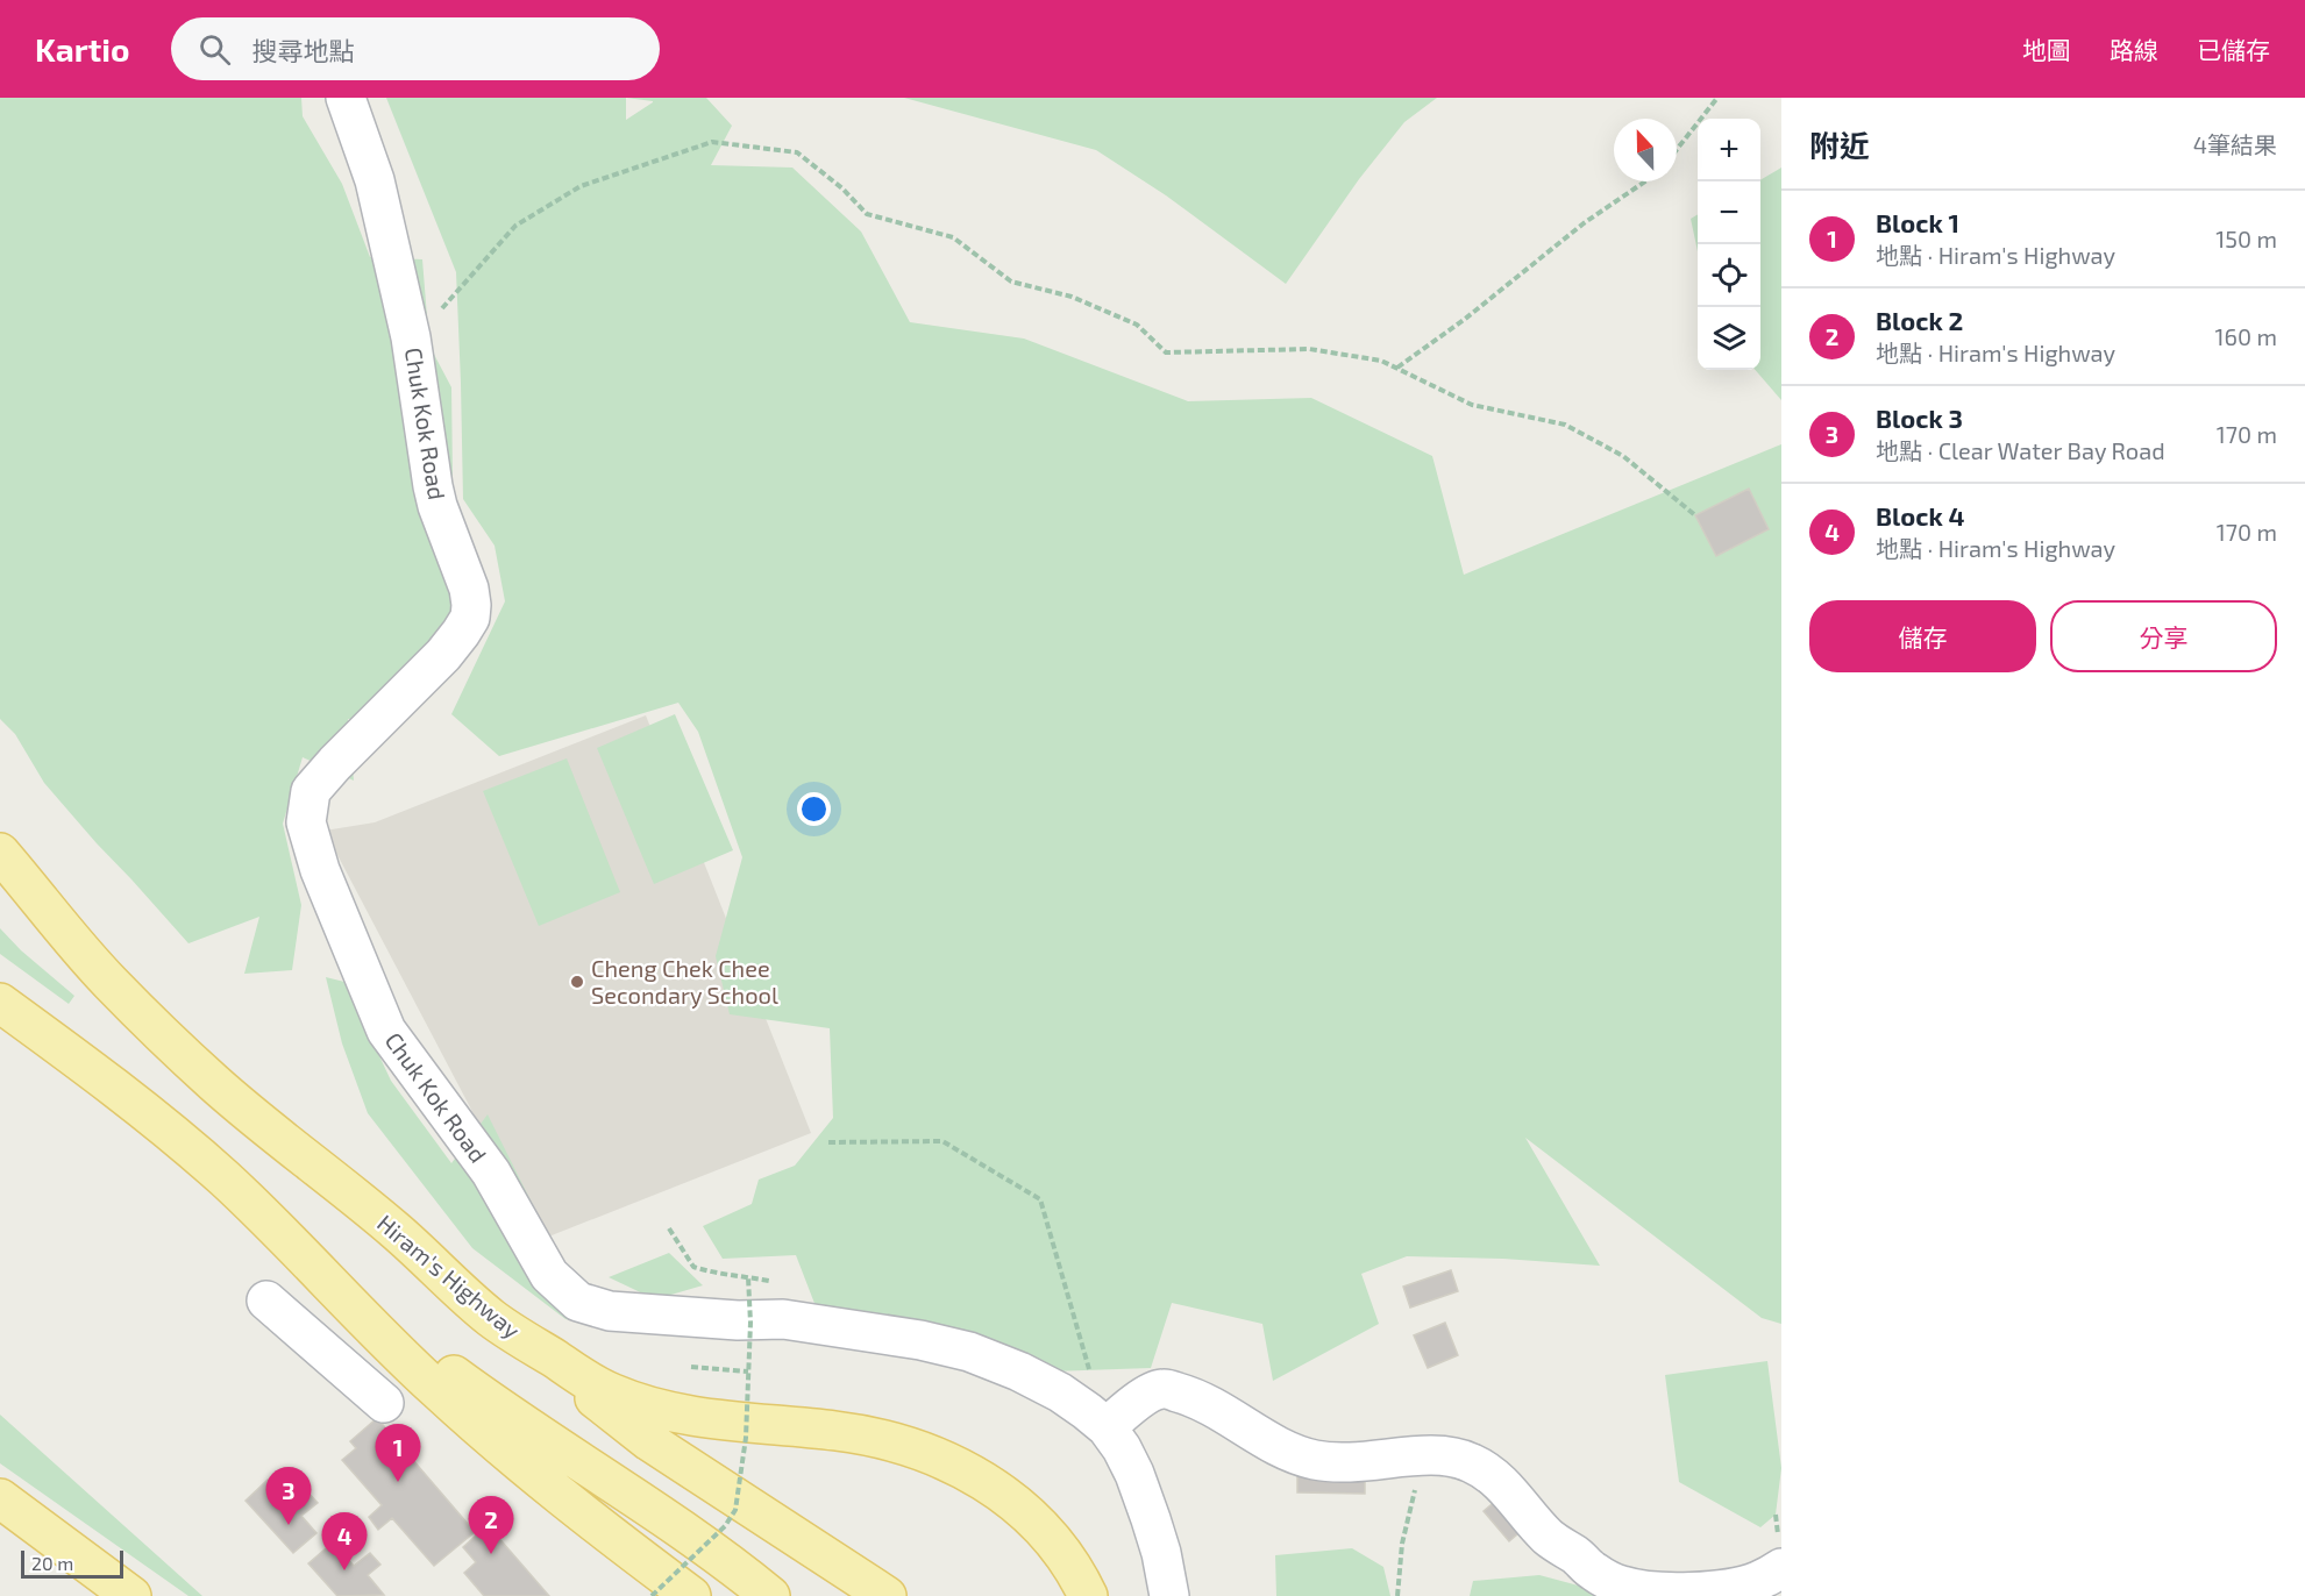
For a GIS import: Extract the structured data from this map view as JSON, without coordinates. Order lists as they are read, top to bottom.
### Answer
{
  "streets": {
    "main road": ["Hiram's Highway"],
    "street": ["Chuk Kok Road"]
  },
  "places": ["Cheng Chek Chee Secondary School"],
  "scale_bar": "20 m",
  "north": "top",
  "page": {
    "header": "Kartio",
    "search": "搜尋地點",
    "nav": ["地圖", "路線", "已儲存"],
    "heading": ["附近", "4筆結果"],
    "map_buttons": ["+", "−"],
    "list": [
      {
        "mark": "1",
        "name": "Block 1",
        "note": "地點 · Hiram's Highway",
        "value": "150 m"
      },
      {
        "mark": "2",
        "name": "Block 2",
        "note": "地點 · Hiram's Highway",
        "value": "160 m"
      },
      {
        "mark": "3",
        "name": "Block 3",
        "note": "地點 · Clear Water Bay Road",
        "value": "170 m"
      },
      {
        "mark": "4",
        "name": "Block 4",
        "note": "地點 · Hiram's Highway",
        "value": "170 m"
      }
    ],
    "buttons": ["儲存", "分享"],
    "pins": [
      "1",
      "3",
      "2",
      "4"
    ],
    "scale": "20 m"
  }
}
